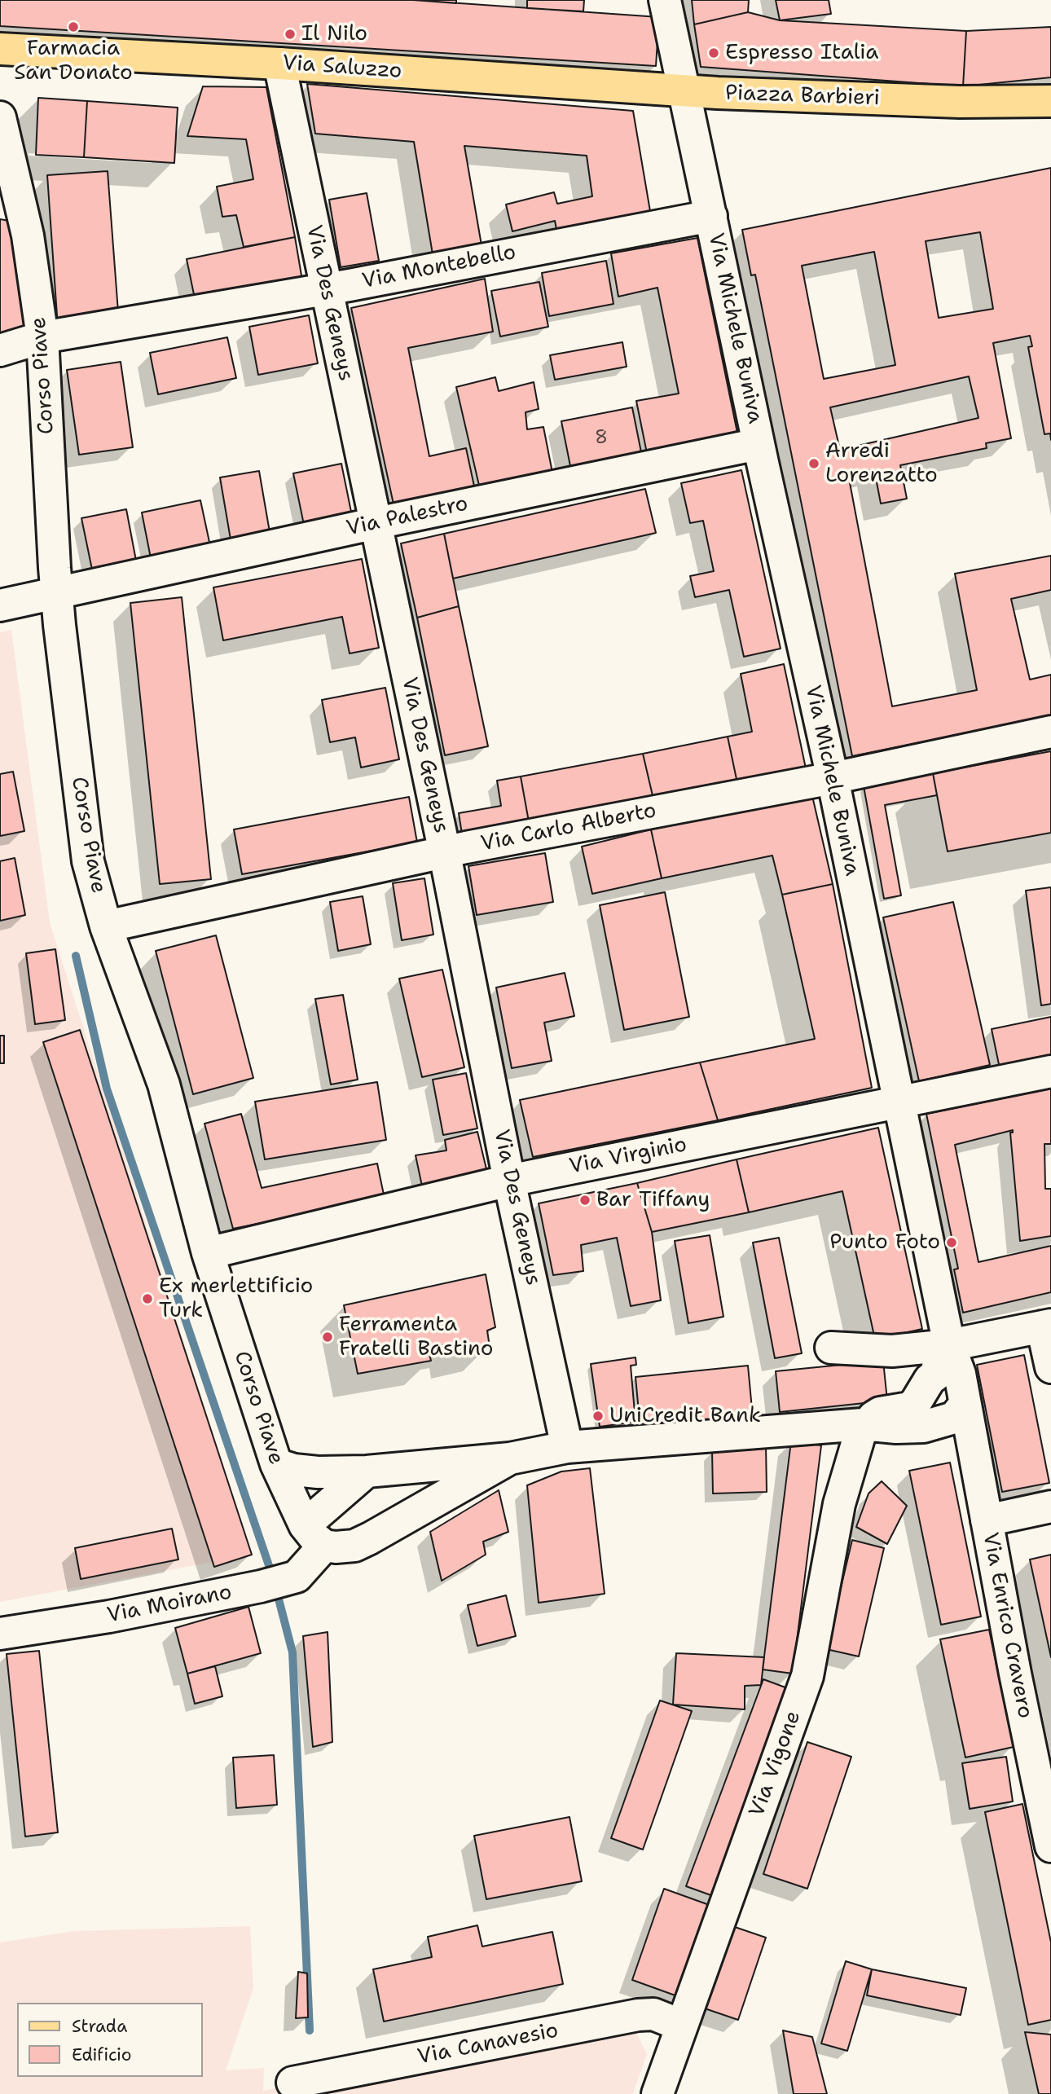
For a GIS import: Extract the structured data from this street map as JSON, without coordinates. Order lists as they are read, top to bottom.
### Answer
{
  "streets": {
    "main road": ["Via Saluzzo", "Piazza Barbieri"],
    "street": [
      "Via Montebello",
      "Via Des Geneys",
      "Via Michele Buniva",
      "Corso Piave",
      "Via Palestro",
      "Via Carlo Alberto",
      "Via Virginio",
      "Via Moirano",
      "Via Enrico Cravero",
      "Via Vigone",
      "Via Canavesio"
    ]
  },
  "crossings": [
    ["Via Saluzzo", "Piazza Barbieri"],
    ["Via Saluzzo", "Via Des Geneys"],
    ["Via Montebello", "Via Des Geneys"],
    ["Via Montebello", "Via Michele Buniva"],
    ["Via Montebello", "Corso Piave"],
    ["Via Des Geneys", "Via Palestro"],
    ["Via Des Geneys", "Via Carlo Alberto"],
    ["Via Des Geneys", "Via Virginio"],
    ["Via Michele Buniva", "Via Palestro"],
    ["Via Michele Buniva", "Via Carlo Alberto"],
    ["Via Michele Buniva", "Via Virginio"],
    ["Via Michele Buniva", "Via Enrico Cravero"],
    ["Corso Piave", "Via Palestro"],
    ["Corso Piave", "Via Carlo Alberto"],
    ["Corso Piave", "Via Virginio"],
    ["Corso Piave", "Via Moirano"],
    ["Via Vigone", "Via Canavesio"]
  ],
  "places": [
    "Farmacia San Donato",
    "Il Nilo",
    "Espresso Italia",
    "Arredi Lorenzatto",
    "Bar Tiffany",
    "Punto Foto",
    "Ex merlettificio Turk",
    "Ferramenta Fratelli Bastino",
    "UniCredit Bank"
  ],
  "house_numbers": ["8"],
  "legend": ["Strada", "Edificio"]
}
